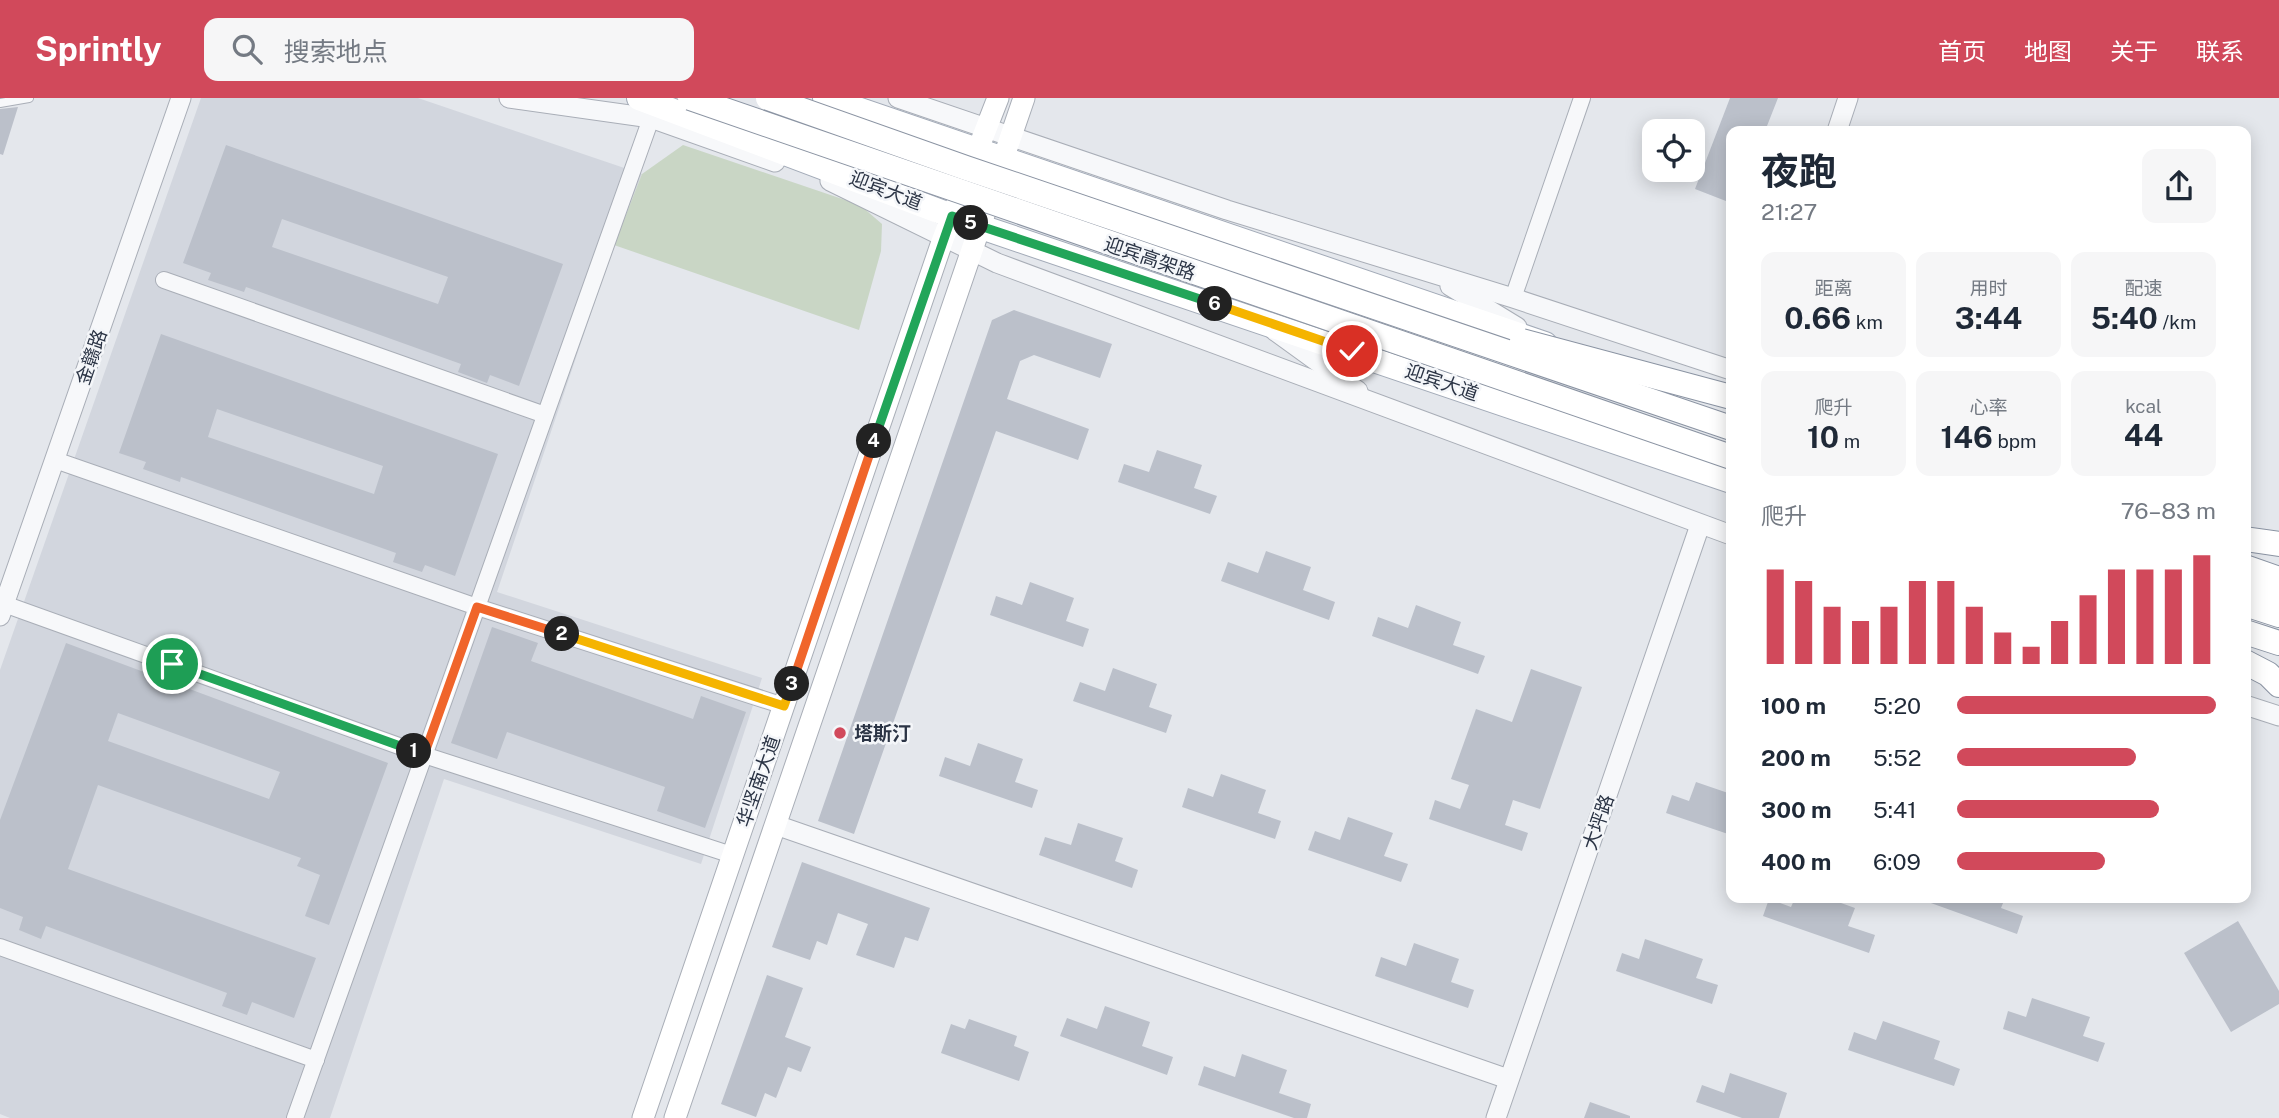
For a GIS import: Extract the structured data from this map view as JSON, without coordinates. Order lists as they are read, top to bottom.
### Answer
{
  "streets": {
    "main road": ["迎宾大道", "迎宾高架路", "华坚南大道"],
    "street": ["金赣路", "大坪路"]
  },
  "crossings": [
    ["迎宾大道", "华坚南大道"]
  ],
  "places": ["塔斯汀"],
  "page": {
    "header": "Sprintly",
    "search": "搜索地点",
    "nav": [
      "首页",
      "地图",
      "关于",
      "联系"
    ],
    "heading": ["夜跑", "21:27"],
    "pins": [
      "5",
      "6",
      "4",
      "2",
      "3",
      "1"
    ],
    "stats": [
      ["距离", "0.66 km"],
      ["用时", "3:44"],
      ["配速", "5:40 /km"],
      ["爬升", "10 m"],
      ["心率", "146 bpm"],
      ["kcal", "44"]
    ],
    "chart": ["爬升", "76–83 m"],
    "list": [
      {
        "name": "100 m",
        "note": "5:20"
      },
      {
        "name": "200 m",
        "note": "5:52"
      },
      {
        "name": "300 m",
        "note": "5:41"
      },
      {
        "name": "400 m",
        "note": "6:09"
      }
    ]
  }
}
